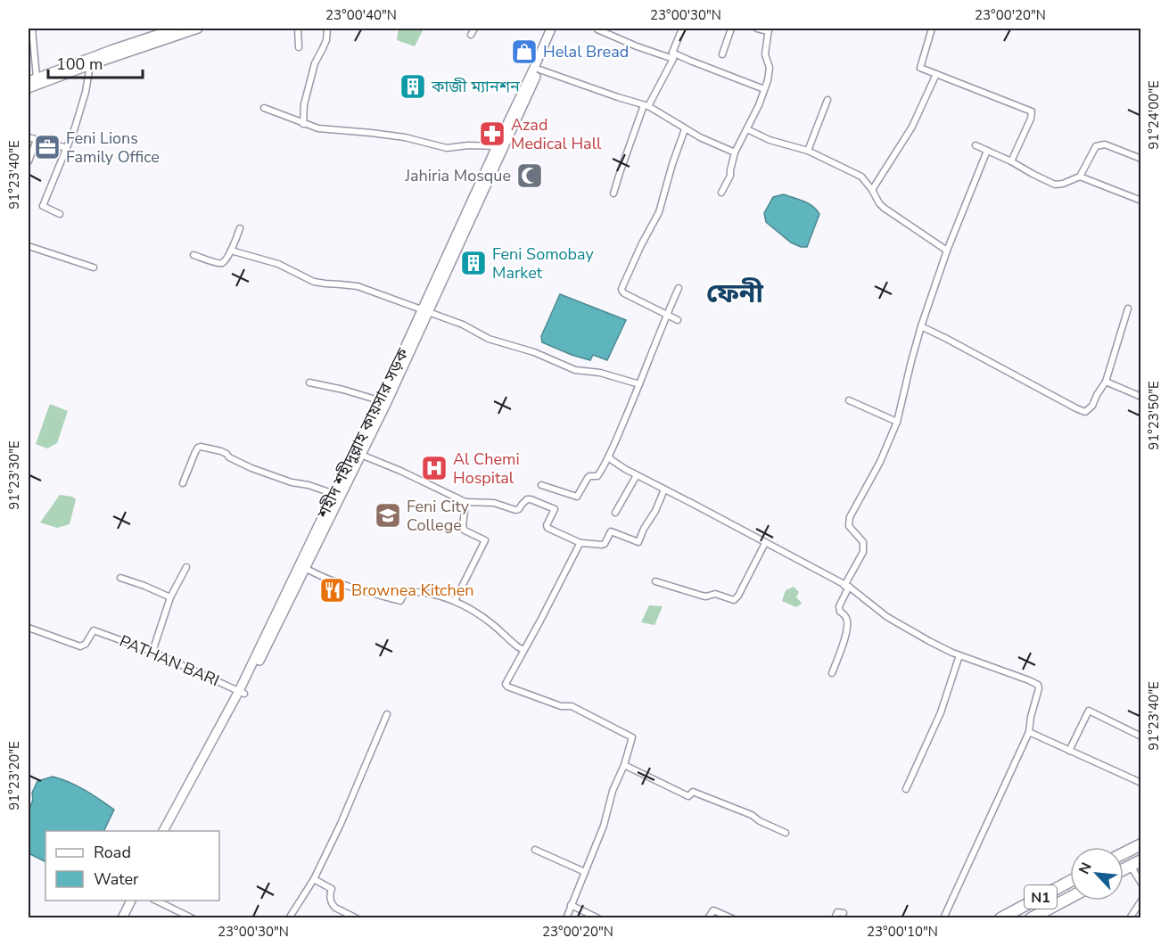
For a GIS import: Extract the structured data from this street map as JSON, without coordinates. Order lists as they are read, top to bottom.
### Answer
{
  "streets": {
    "highway": ["N1"],
    "main road": ["শহীদ শহীদুল্লাহ কায়সার সড়ক"],
    "street": ["PATHAN BARI"]
  },
  "crossings": [
    ["শহীদ শহীদুল্লাহ কায়সার সড়ক", "PATHAN BARI"]
  ],
  "districts": ["ফেনী"],
  "places": {
    "shop": ["Helal Bread"],
    "building": ["কাজী ম্যানশন", "Feni Somobay Market"],
    "pharmacy": ["Azad Medical Hall"],
    "office": ["Feni Lions Family Office"],
    "mosque": ["Jahiria Mosque"],
    "hospital": ["Al Chemi Hospital"],
    "school or university": ["Feni City College"],
    "restaurant": ["Brownea Kitchen"]
  },
  "legend": ["Road", "Water"],
  "scale_bar": "100 m",
  "north": "top left",
  "coordinates": [
    "23°00'40\"N",
    "23°00'30\"N",
    "23°00'20\"N",
    "91°24'00\"E",
    "91°23'40\"E",
    "91°23'50\"E",
    "91°23'30\"E",
    "91°23'20\"E",
    "23°00'10\"N"
  ]
}
